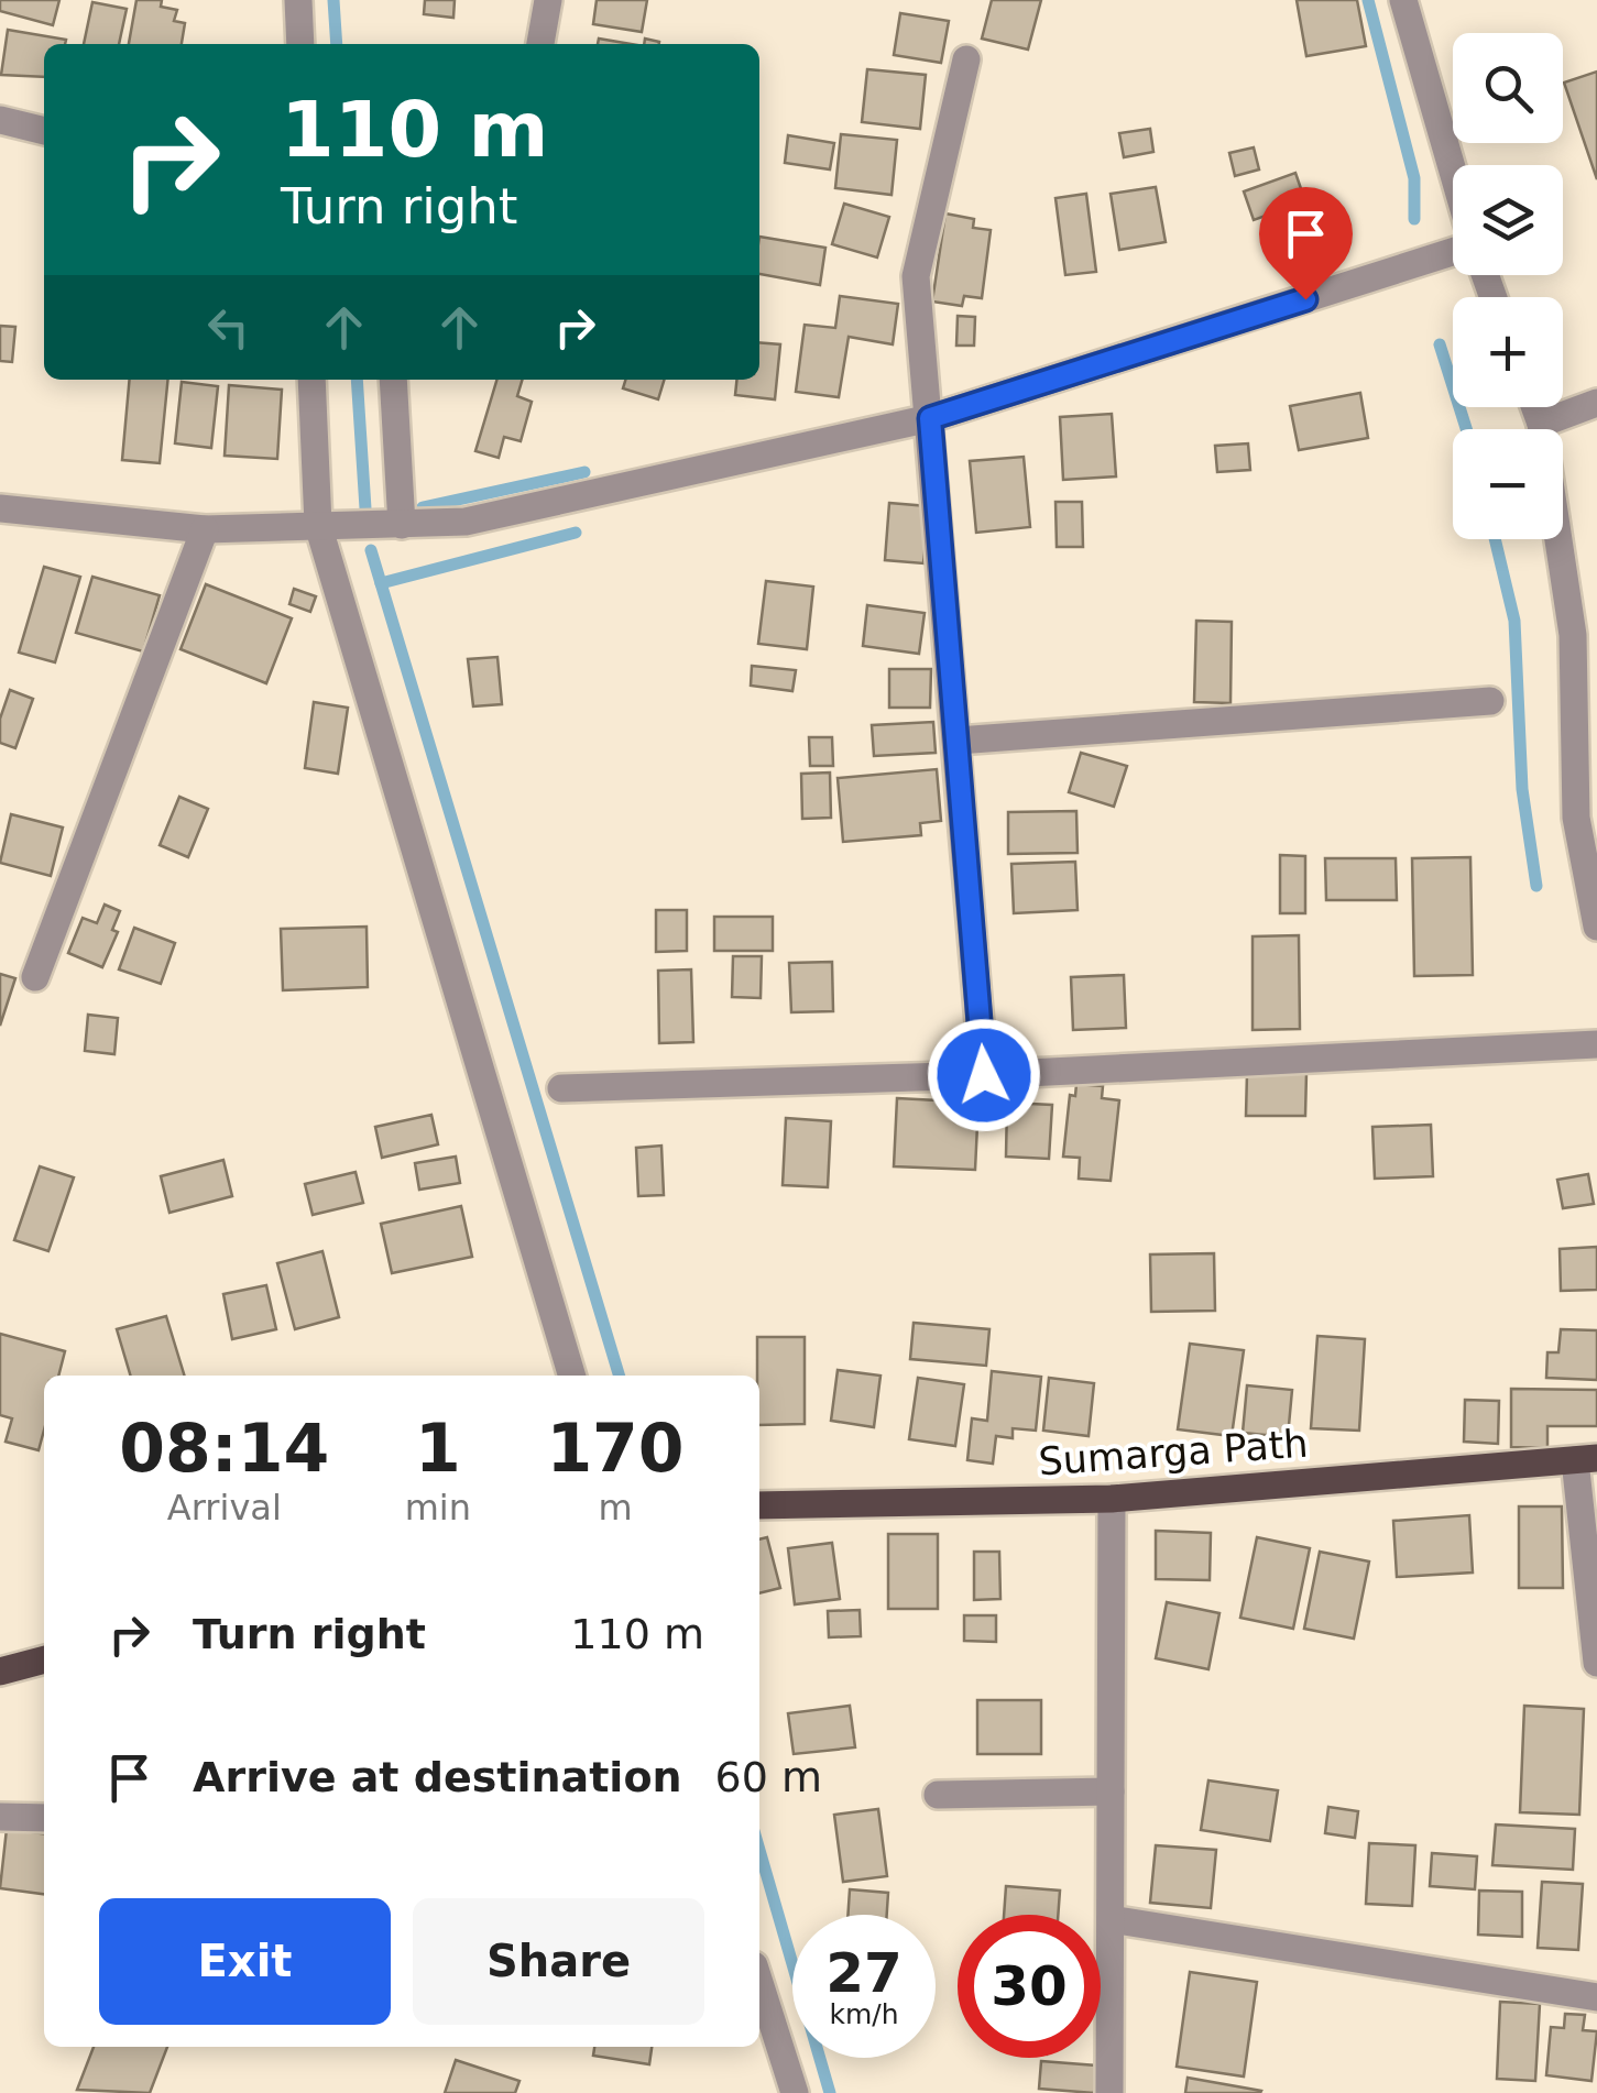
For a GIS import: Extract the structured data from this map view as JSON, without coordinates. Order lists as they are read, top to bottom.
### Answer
{
  "streets": {
    "main road": ["Sumarga Path"]
  },
  "page": {
    "map_buttons": ["+", "−"],
    "turn": ["110 m", "Turn right"],
    "eta": [
      "08:14",
      "Arrival",
      "1",
      "min",
      "170",
      "m"
    ],
    "list": [
      {
        "name": "Turn right",
        "value": "110 m"
      },
      {
        "name": "Arrive at destination",
        "value": "60 m"
      }
    ],
    "buttons": ["Exit", "Share"],
    "speed": "27 km/h",
    "limit": "30"
  }
}
